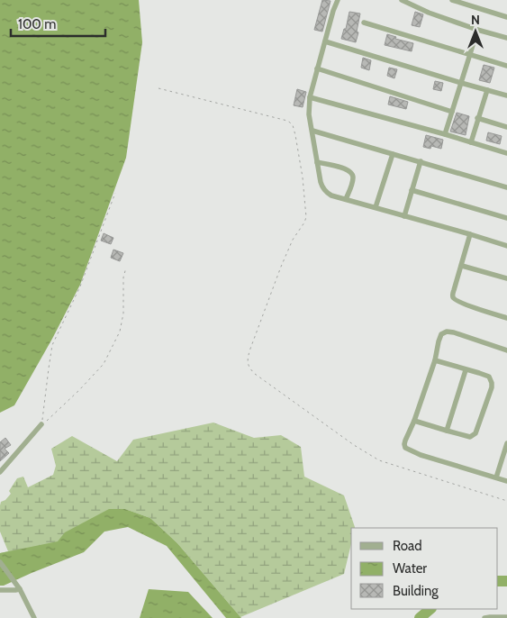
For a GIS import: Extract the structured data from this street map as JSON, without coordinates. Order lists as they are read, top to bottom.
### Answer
{
  "legend": ["Road", "Water", "Building"],
  "scale_bar": "100 m",
  "north": "top"
}
